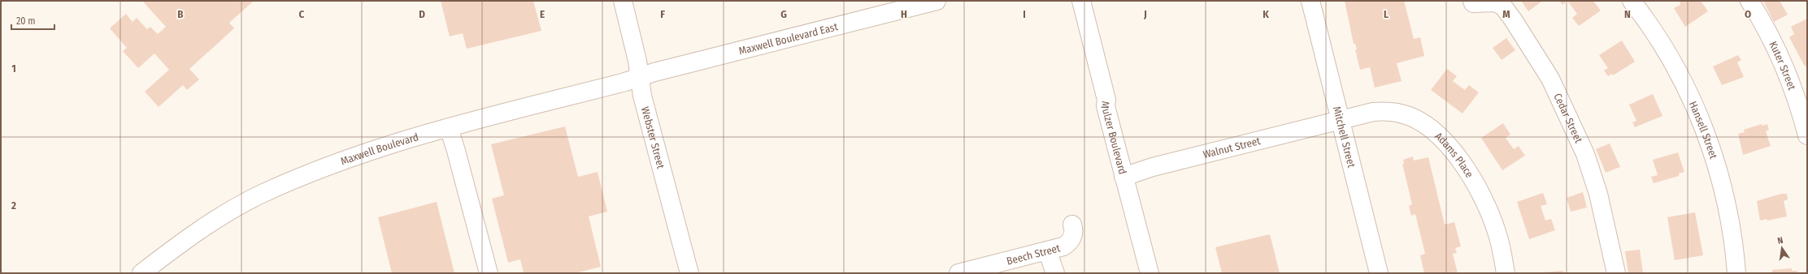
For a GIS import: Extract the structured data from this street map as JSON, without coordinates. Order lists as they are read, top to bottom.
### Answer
{
  "streets": {
    "street": [
      "Maxwell Boulevard East",
      "Kuter Street",
      "Cedar Street",
      "Hansell Street",
      "Mulzer Boulevard",
      "Mitchell Street",
      "Webster Street",
      "Walnut Street",
      "Maxwell Boulevard",
      "Adams Place",
      "Beech Street"
    ]
  },
  "crossings": [
    ["Maxwell Boulevard East", "Webster Street"],
    ["Maxwell Boulevard East", "Maxwell Boulevard"],
    ["Mulzer Boulevard", "Walnut Street"],
    ["Mitchell Street", "Walnut Street"],
    ["Mitchell Street", "Adams Place"],
    ["Webster Street", "Maxwell Boulevard"],
    ["Walnut Street", "Adams Place"]
  ],
  "scale_bar": "20 m",
  "north": "top",
  "grid": {
    "columns": [
      "B",
      "C",
      "D",
      "E",
      "F",
      "G",
      "H",
      "I",
      "J",
      "K",
      "L",
      "M",
      "N",
      "O"
    ],
    "rows": ["1", "2"]
  }
}
